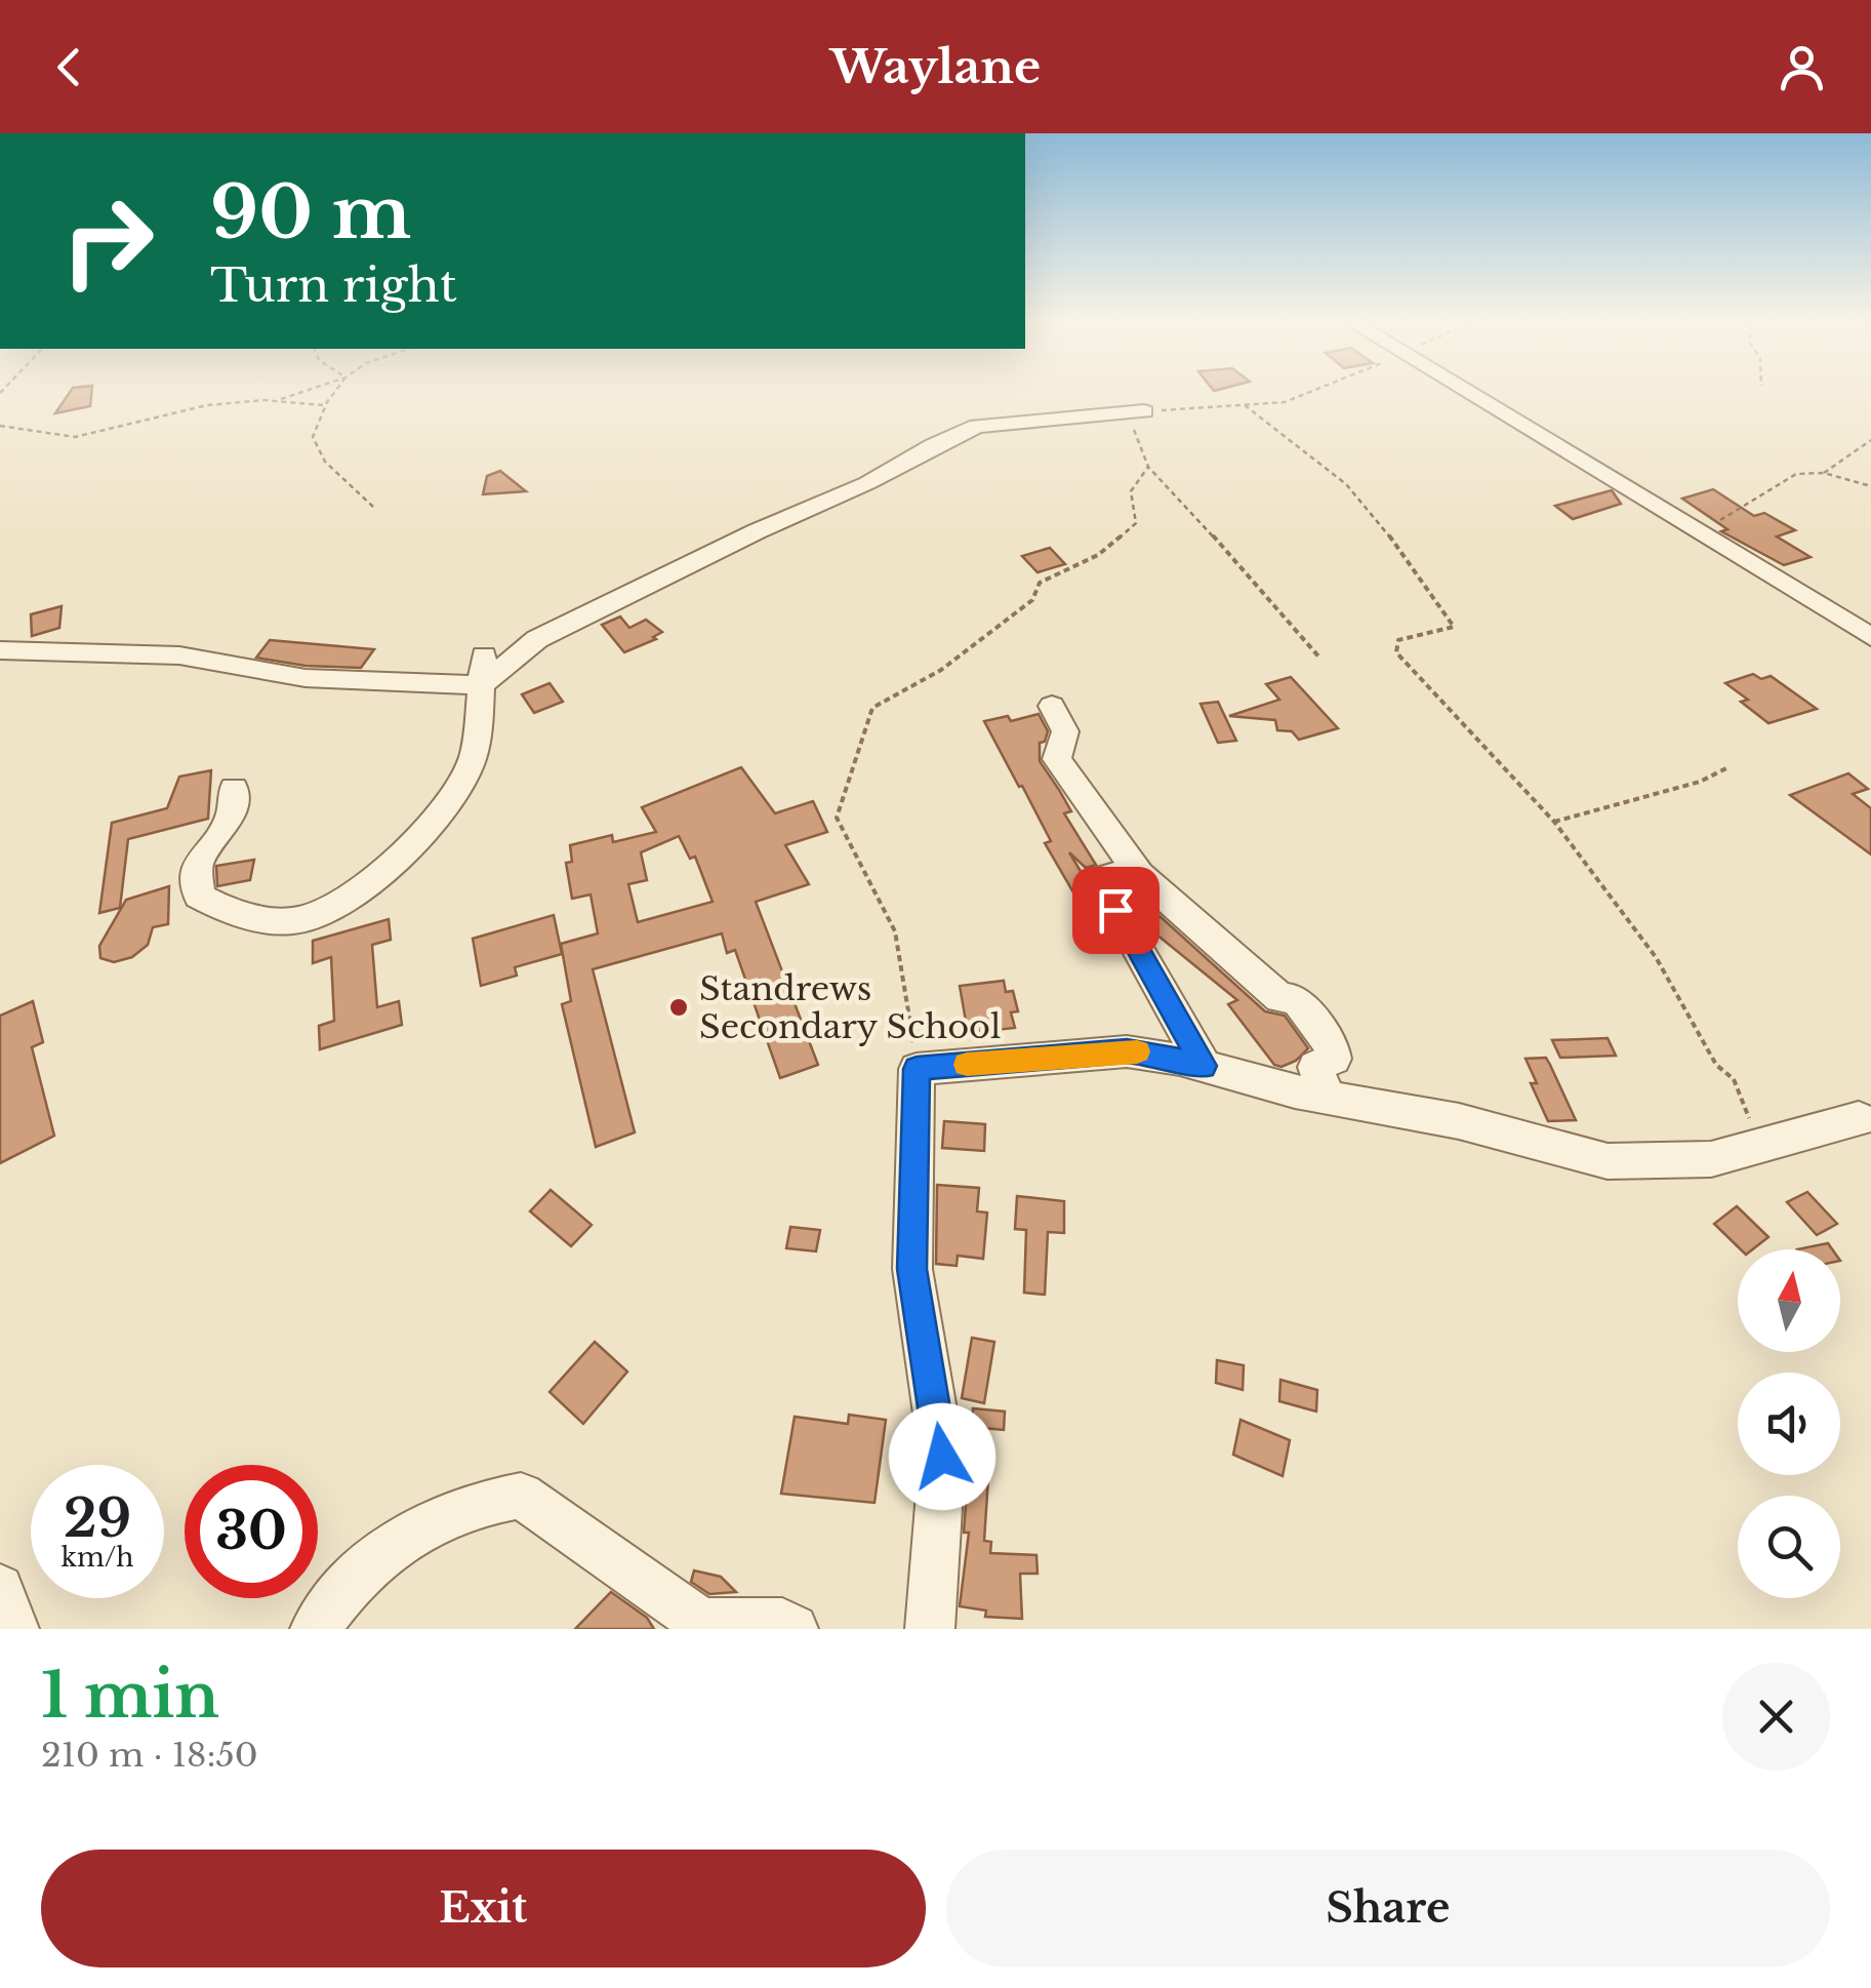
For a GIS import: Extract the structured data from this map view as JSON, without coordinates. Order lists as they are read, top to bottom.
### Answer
{
  "places": ["Standrews Secondary School"],
  "north": "top",
  "page": {
    "header": "Waylane",
    "turn": ["90 m", "Turn right"],
    "speed": "29 km/h",
    "limit": "30",
    "heading": ["1 min", "210 m · 18:50"],
    "buttons": ["Exit", "Share"]
  }
}
